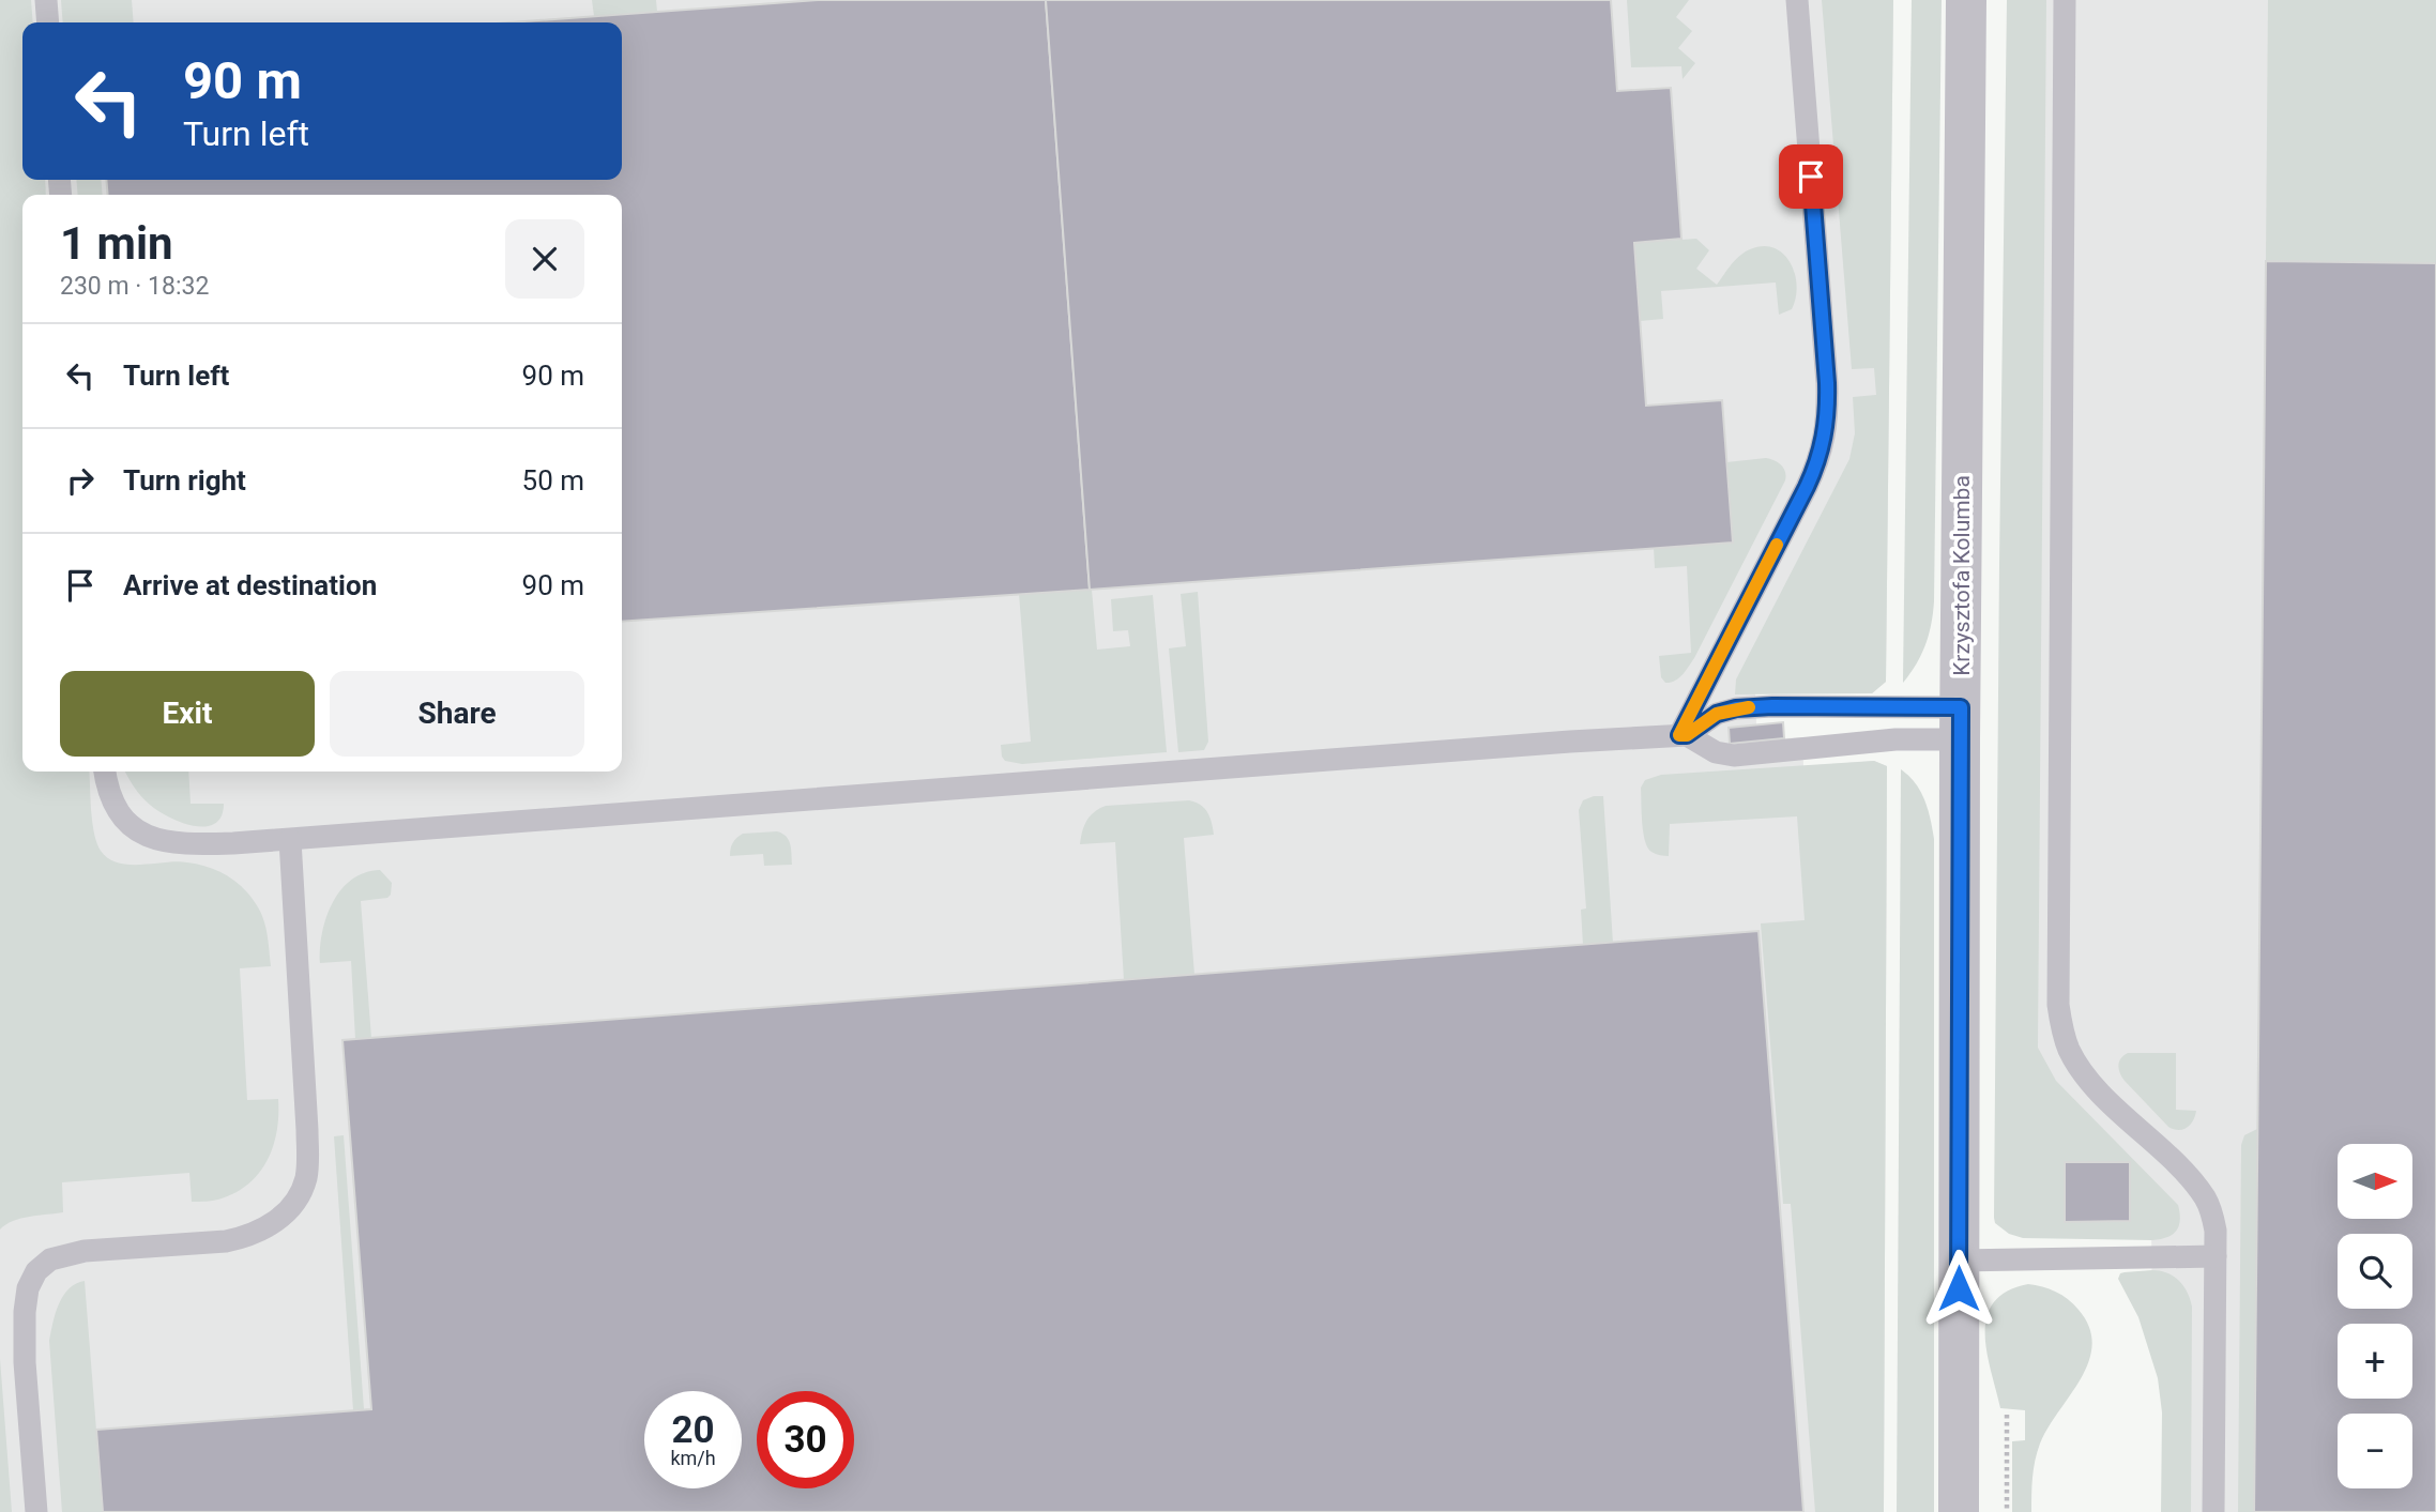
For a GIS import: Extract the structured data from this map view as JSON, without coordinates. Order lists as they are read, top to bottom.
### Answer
{
  "streets": {
    "street": ["Krzysztofa Kolumba"]
  },
  "north": "right",
  "page": {
    "turn": ["90 m", "Turn left"],
    "heading": ["1 min", "230 m · 18:32"],
    "list": [
      {
        "name": "Turn left",
        "value": "90 m"
      },
      {
        "name": "Turn right",
        "value": "50 m"
      },
      {
        "name": "Arrive at destination",
        "value": "90 m"
      }
    ],
    "buttons": ["Exit", "Share"],
    "map_buttons": ["+", "−"],
    "speed": "20 km/h",
    "limit": "30"
  }
}
